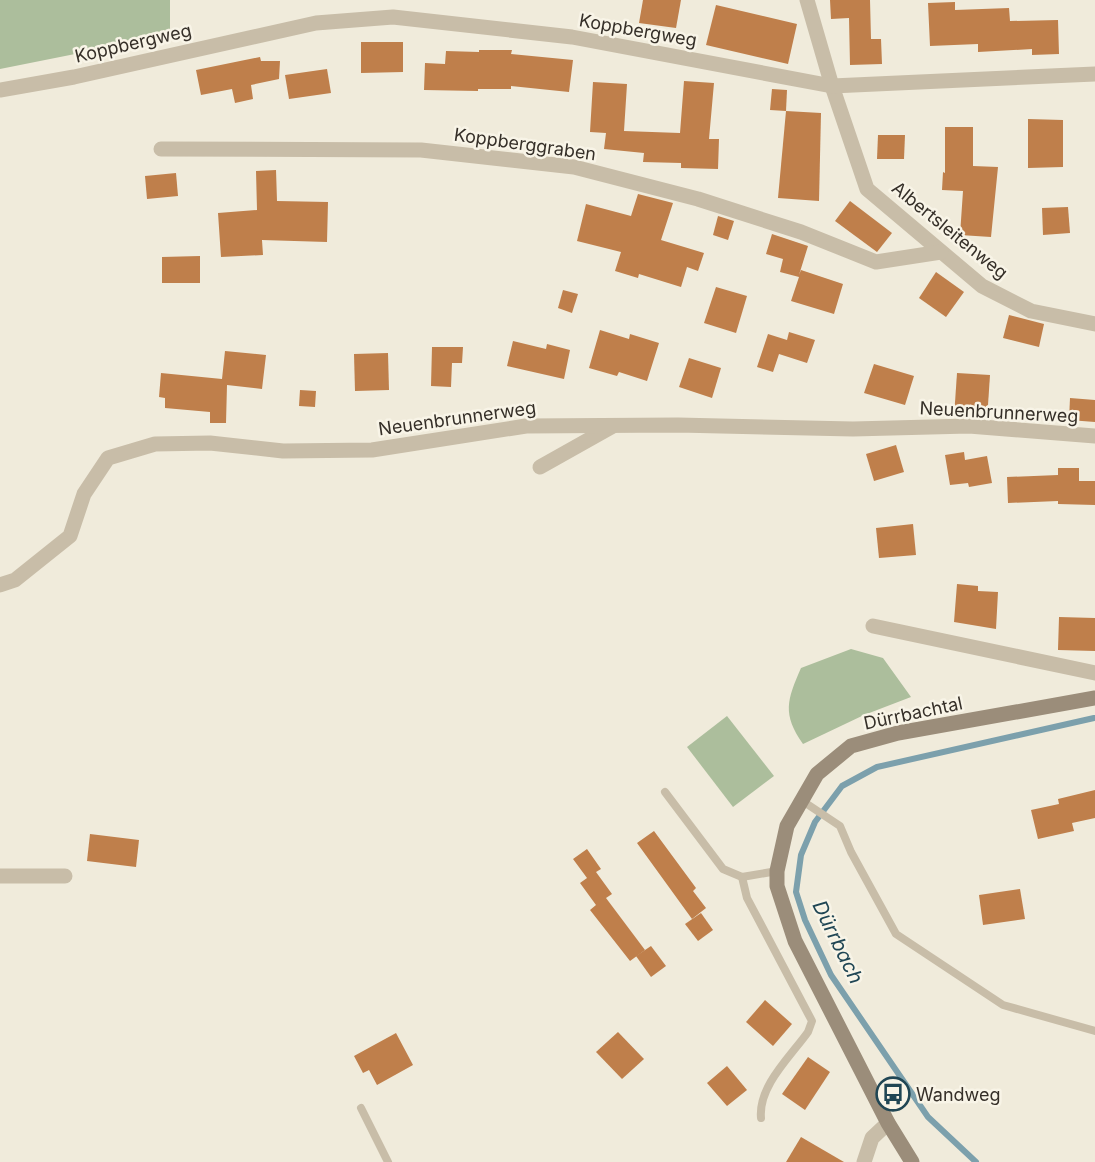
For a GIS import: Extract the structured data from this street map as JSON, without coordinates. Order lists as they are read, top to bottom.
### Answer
{
  "streets": {
    "street": [
      "Koppbergweg",
      "Koppberggraben",
      "Albertsleitenweg",
      "Neuenbrunnerweg",
      "Dürrbachtal"
    ]
  },
  "crossings": [
    ["Koppbergweg", "Albertsleitenweg"],
    ["Koppberggraben", "Albertsleitenweg"]
  ],
  "water": ["Dürrbach"],
  "places": {
    "bus stop": ["Wandweg"]
  }
}
